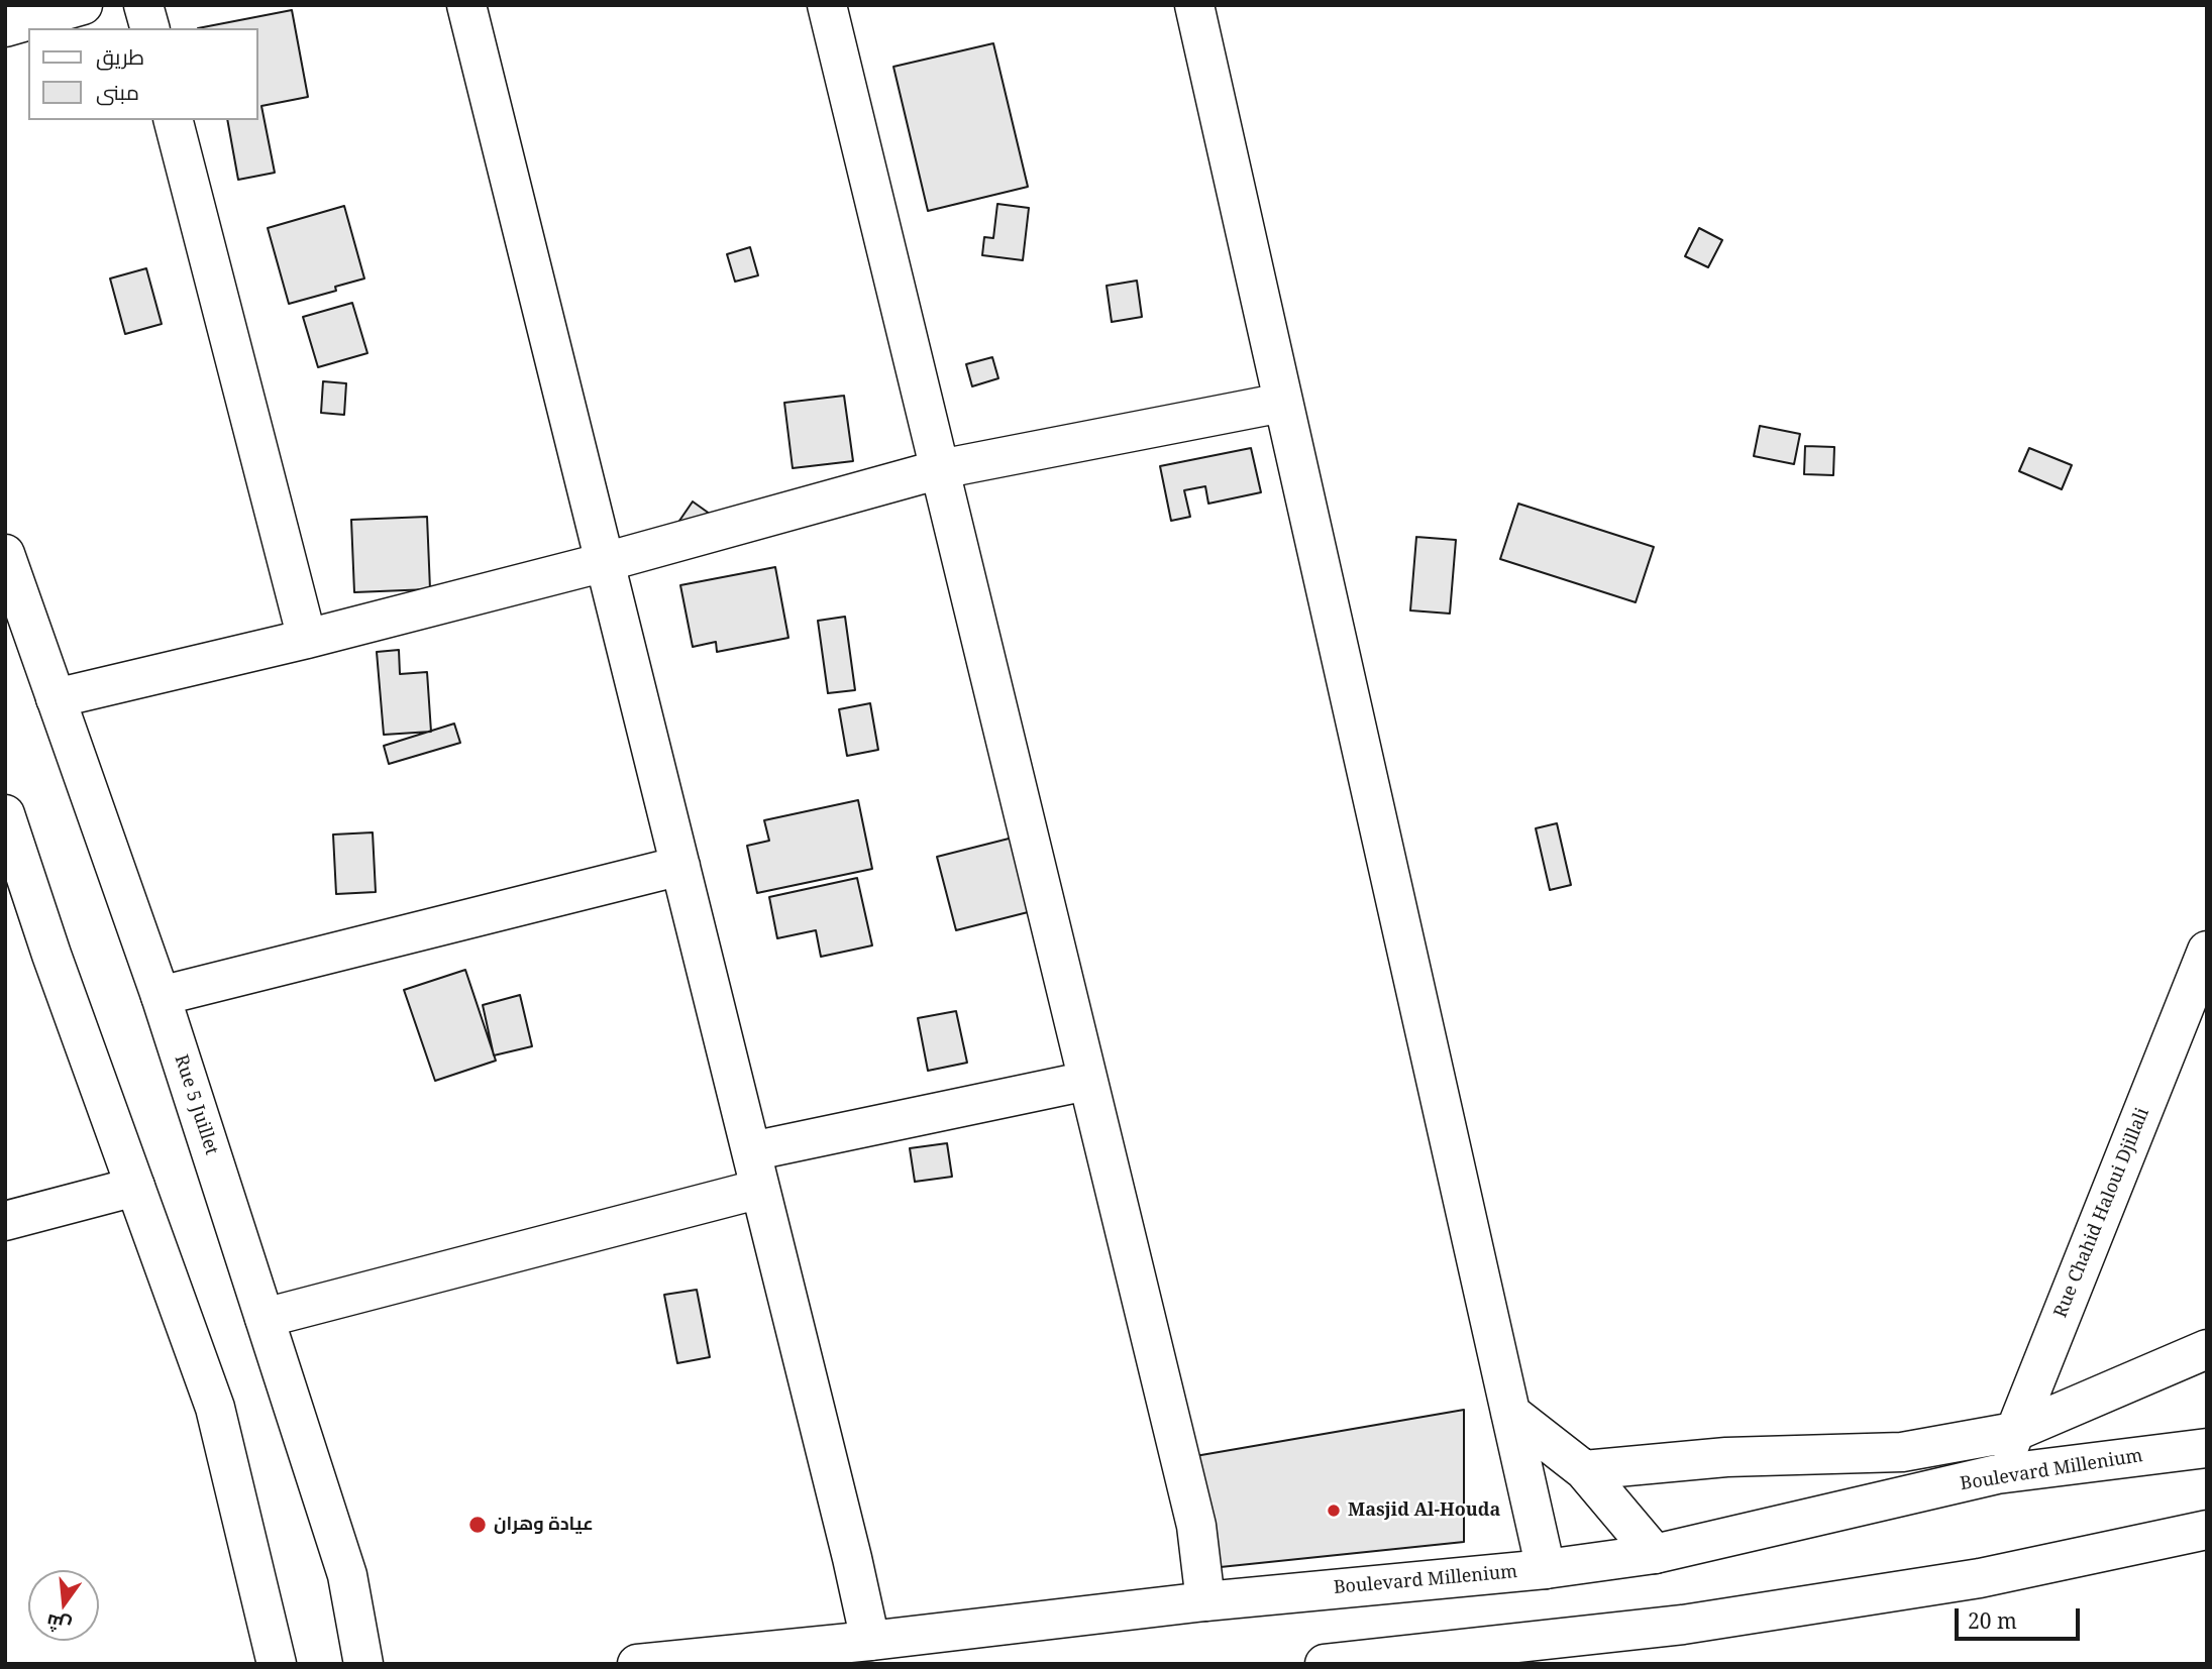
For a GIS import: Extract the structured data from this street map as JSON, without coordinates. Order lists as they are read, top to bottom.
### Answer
{
  "streets": {
    "street": ["Rue 5 Juillet", "Rue Chahid Haloui Djillali", "Boulevard Millenium"]
  },
  "crossings": [
    ["Rue Chahid Haloui Djillali", "Boulevard Millenium"]
  ],
  "places": ["Masjid Al-Houda", "عيادة وهران"],
  "legend": ["طريق", "مبنى"],
  "scale_bar": "20 m",
  "north": "bottom"
}
